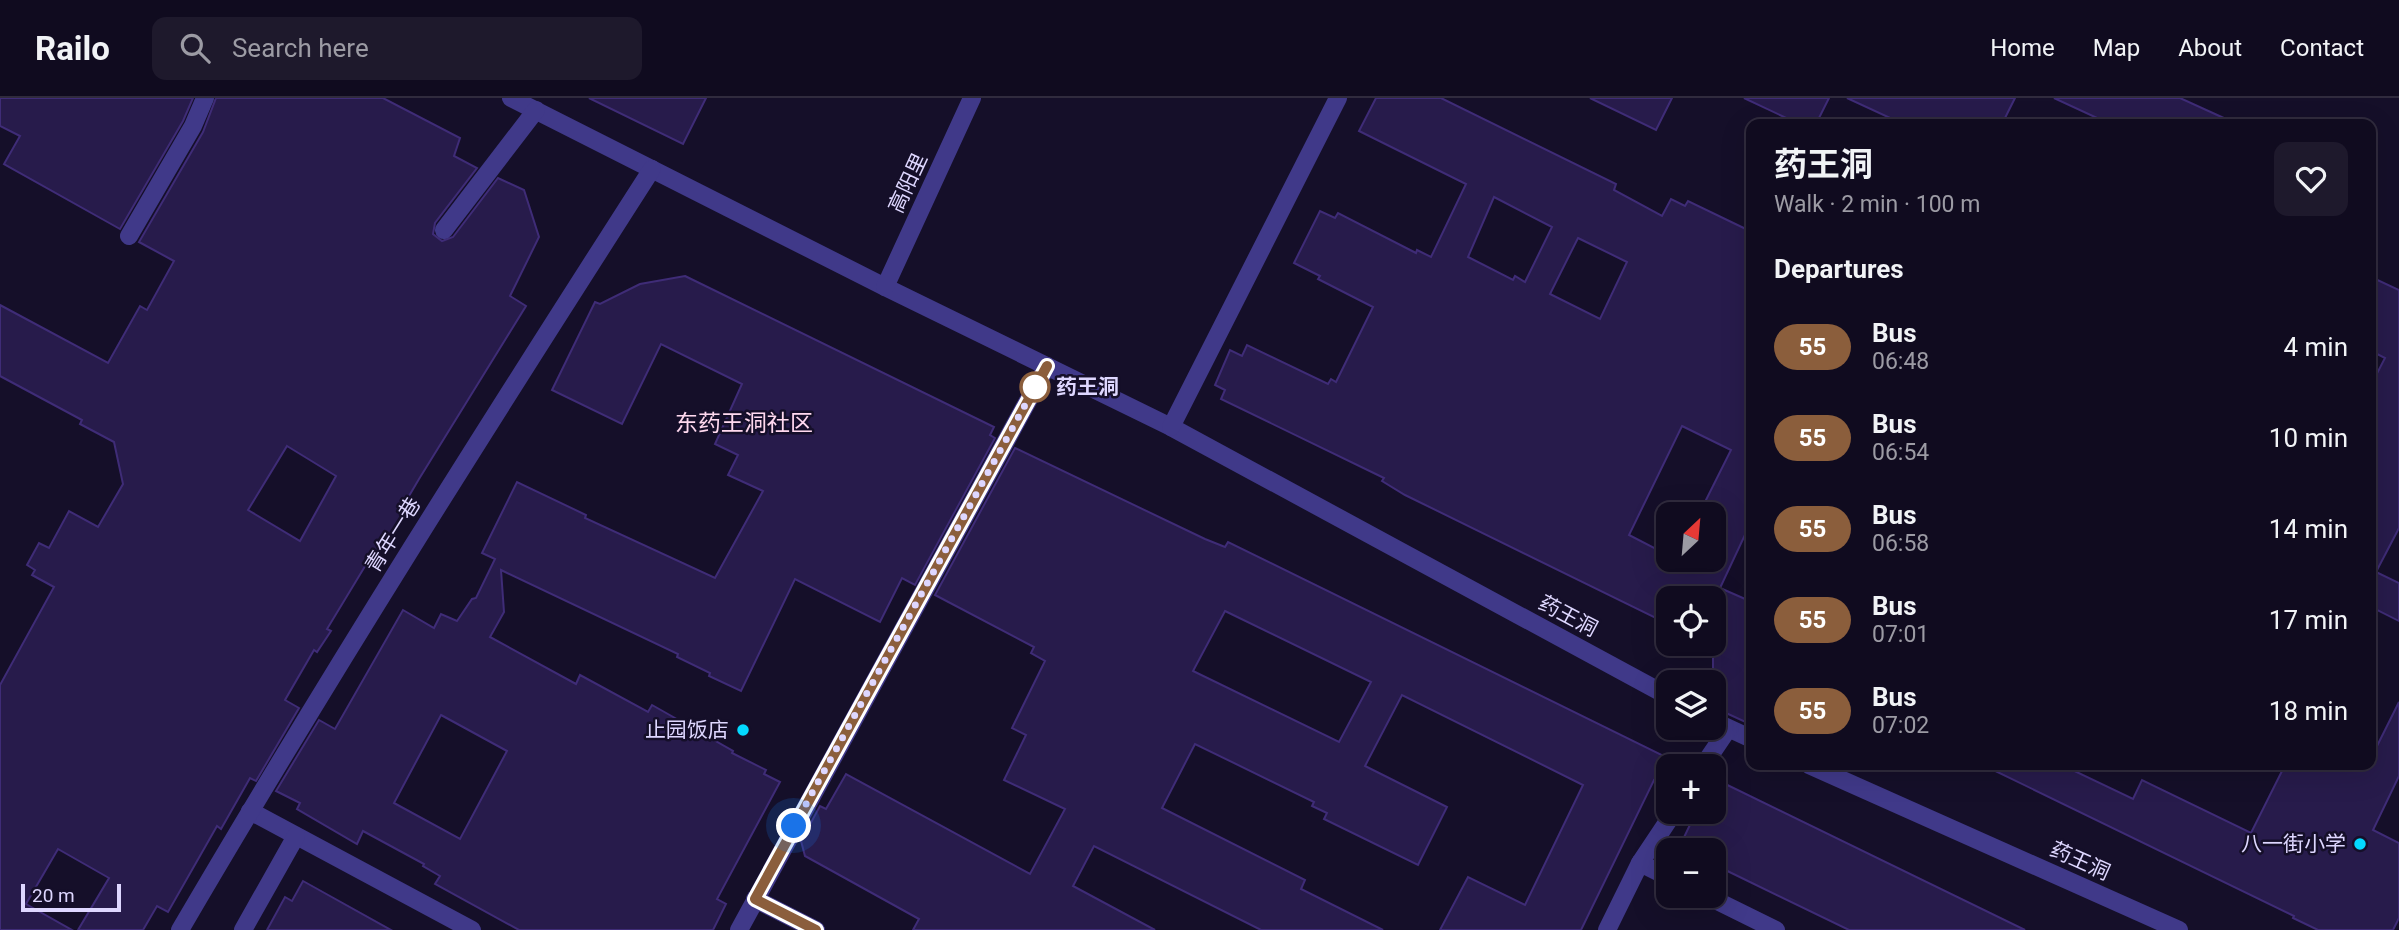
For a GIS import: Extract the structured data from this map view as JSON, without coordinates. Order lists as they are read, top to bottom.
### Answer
{
  "streets": {
    "street": ["高阳里", "青年一巷", "药王洞"]
  },
  "crossings": [
    ["高阳里", "药王洞"],
    ["青年一巷", "药王洞"]
  ],
  "districts": ["东药王洞社区"],
  "places": ["药王洞", "止园饭店", "八一街小学"],
  "lines": ["bus line 55"],
  "scale_bar": "20 m",
  "north": "top right",
  "page": {
    "header": "Railo",
    "search": "Search here",
    "nav": [
      "Home",
      "Map",
      "About",
      "Contact"
    ],
    "heading": [
      ["药王洞", "Walk · 2 min · 100 m"],
      "Departures"
    ],
    "list": [
      {
        "mark": "55",
        "name": "Bus",
        "note": "06:48",
        "value": "4 min"
      },
      {
        "mark": "55",
        "name": "Bus",
        "note": "06:54",
        "value": "10 min"
      },
      {
        "mark": "55",
        "name": "Bus",
        "note": "06:58",
        "value": "14 min"
      },
      {
        "mark": "55",
        "name": "Bus",
        "note": "07:01",
        "value": "17 min"
      },
      {
        "mark": "55",
        "name": "Bus",
        "note": "07:02",
        "value": "18 min"
      }
    ],
    "map_buttons": ["+", "−"],
    "scale": "20 m"
  }
}
